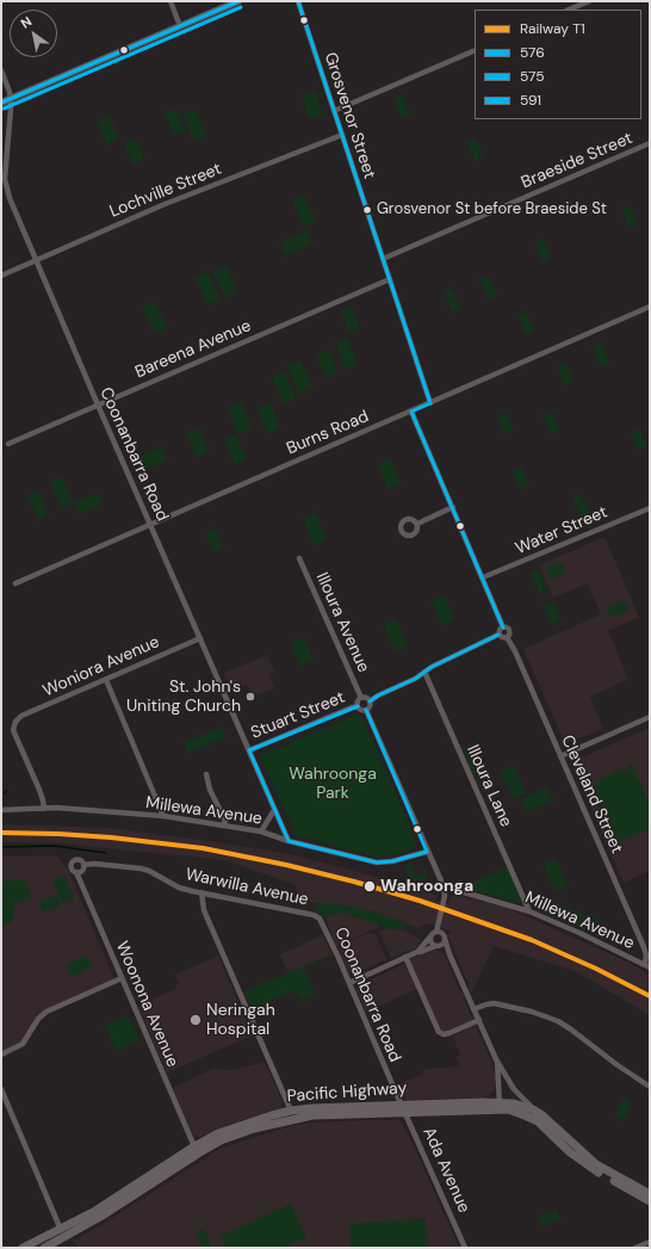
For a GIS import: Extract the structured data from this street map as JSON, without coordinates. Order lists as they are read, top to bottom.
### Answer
{
  "streets": {
    "highway": ["Pacific Highway"],
    "street": [
      "Grosvenor Street",
      "Braeside Street",
      "Lochville Street",
      "Bareena Avenue",
      "Burns Road",
      "Coonanbarra Road",
      "Water Street",
      "Illoura Avenue",
      "Woniora Avenue",
      "Stuart Street",
      "Illoura Lane",
      "Cleveland Street",
      "Millewa Avenue",
      "Warwilla Avenue",
      "Woonona Avenue",
      "Ada Avenue"
    ]
  },
  "crossings": [
    ["Grosvenor Street", "Braeside Street"],
    ["Grosvenor Street", "Lochville Street"],
    ["Grosvenor Street", "Bareena Avenue"],
    ["Grosvenor Street", "Burns Road"],
    ["Lochville Street", "Coonanbarra Road"],
    ["Bareena Avenue", "Coonanbarra Road"],
    ["Burns Road", "Coonanbarra Road"],
    ["Coonanbarra Road", "Woniora Avenue"],
    ["Coonanbarra Road", "Stuart Street"],
    ["Coonanbarra Road", "Millewa Avenue"],
    ["Coonanbarra Road", "Warwilla Avenue"],
    ["Coonanbarra Road", "Pacific Highway"],
    ["Coonanbarra Road", "Ada Avenue"],
    ["Illoura Avenue", "Stuart Street"],
    ["Woniora Avenue", "Millewa Avenue"],
    ["Stuart Street", "Illoura Lane"],
    ["Stuart Street", "Cleveland Street"],
    ["Illoura Lane", "Millewa Avenue"],
    ["Cleveland Street", "Millewa Avenue"],
    ["Warwilla Avenue", "Woonona Avenue"],
    ["Woonona Avenue", "Pacific Highway"],
    ["Pacific Highway", "Ada Avenue"]
  ],
  "parks": ["Wahroonga Park"],
  "places": [
    "Grosvenor St before Braeside St",
    "St. John's Uniting Church",
    "Wahroonga",
    "Neringah Hospital"
  ],
  "lines": [
    "transit line 576",
    "transit line 575",
    "transit line 591",
    "rail line T1"
  ],
  "legend": [
    "Railway T1",
    "576",
    "575",
    "591"
  ],
  "north": "top left"
}
